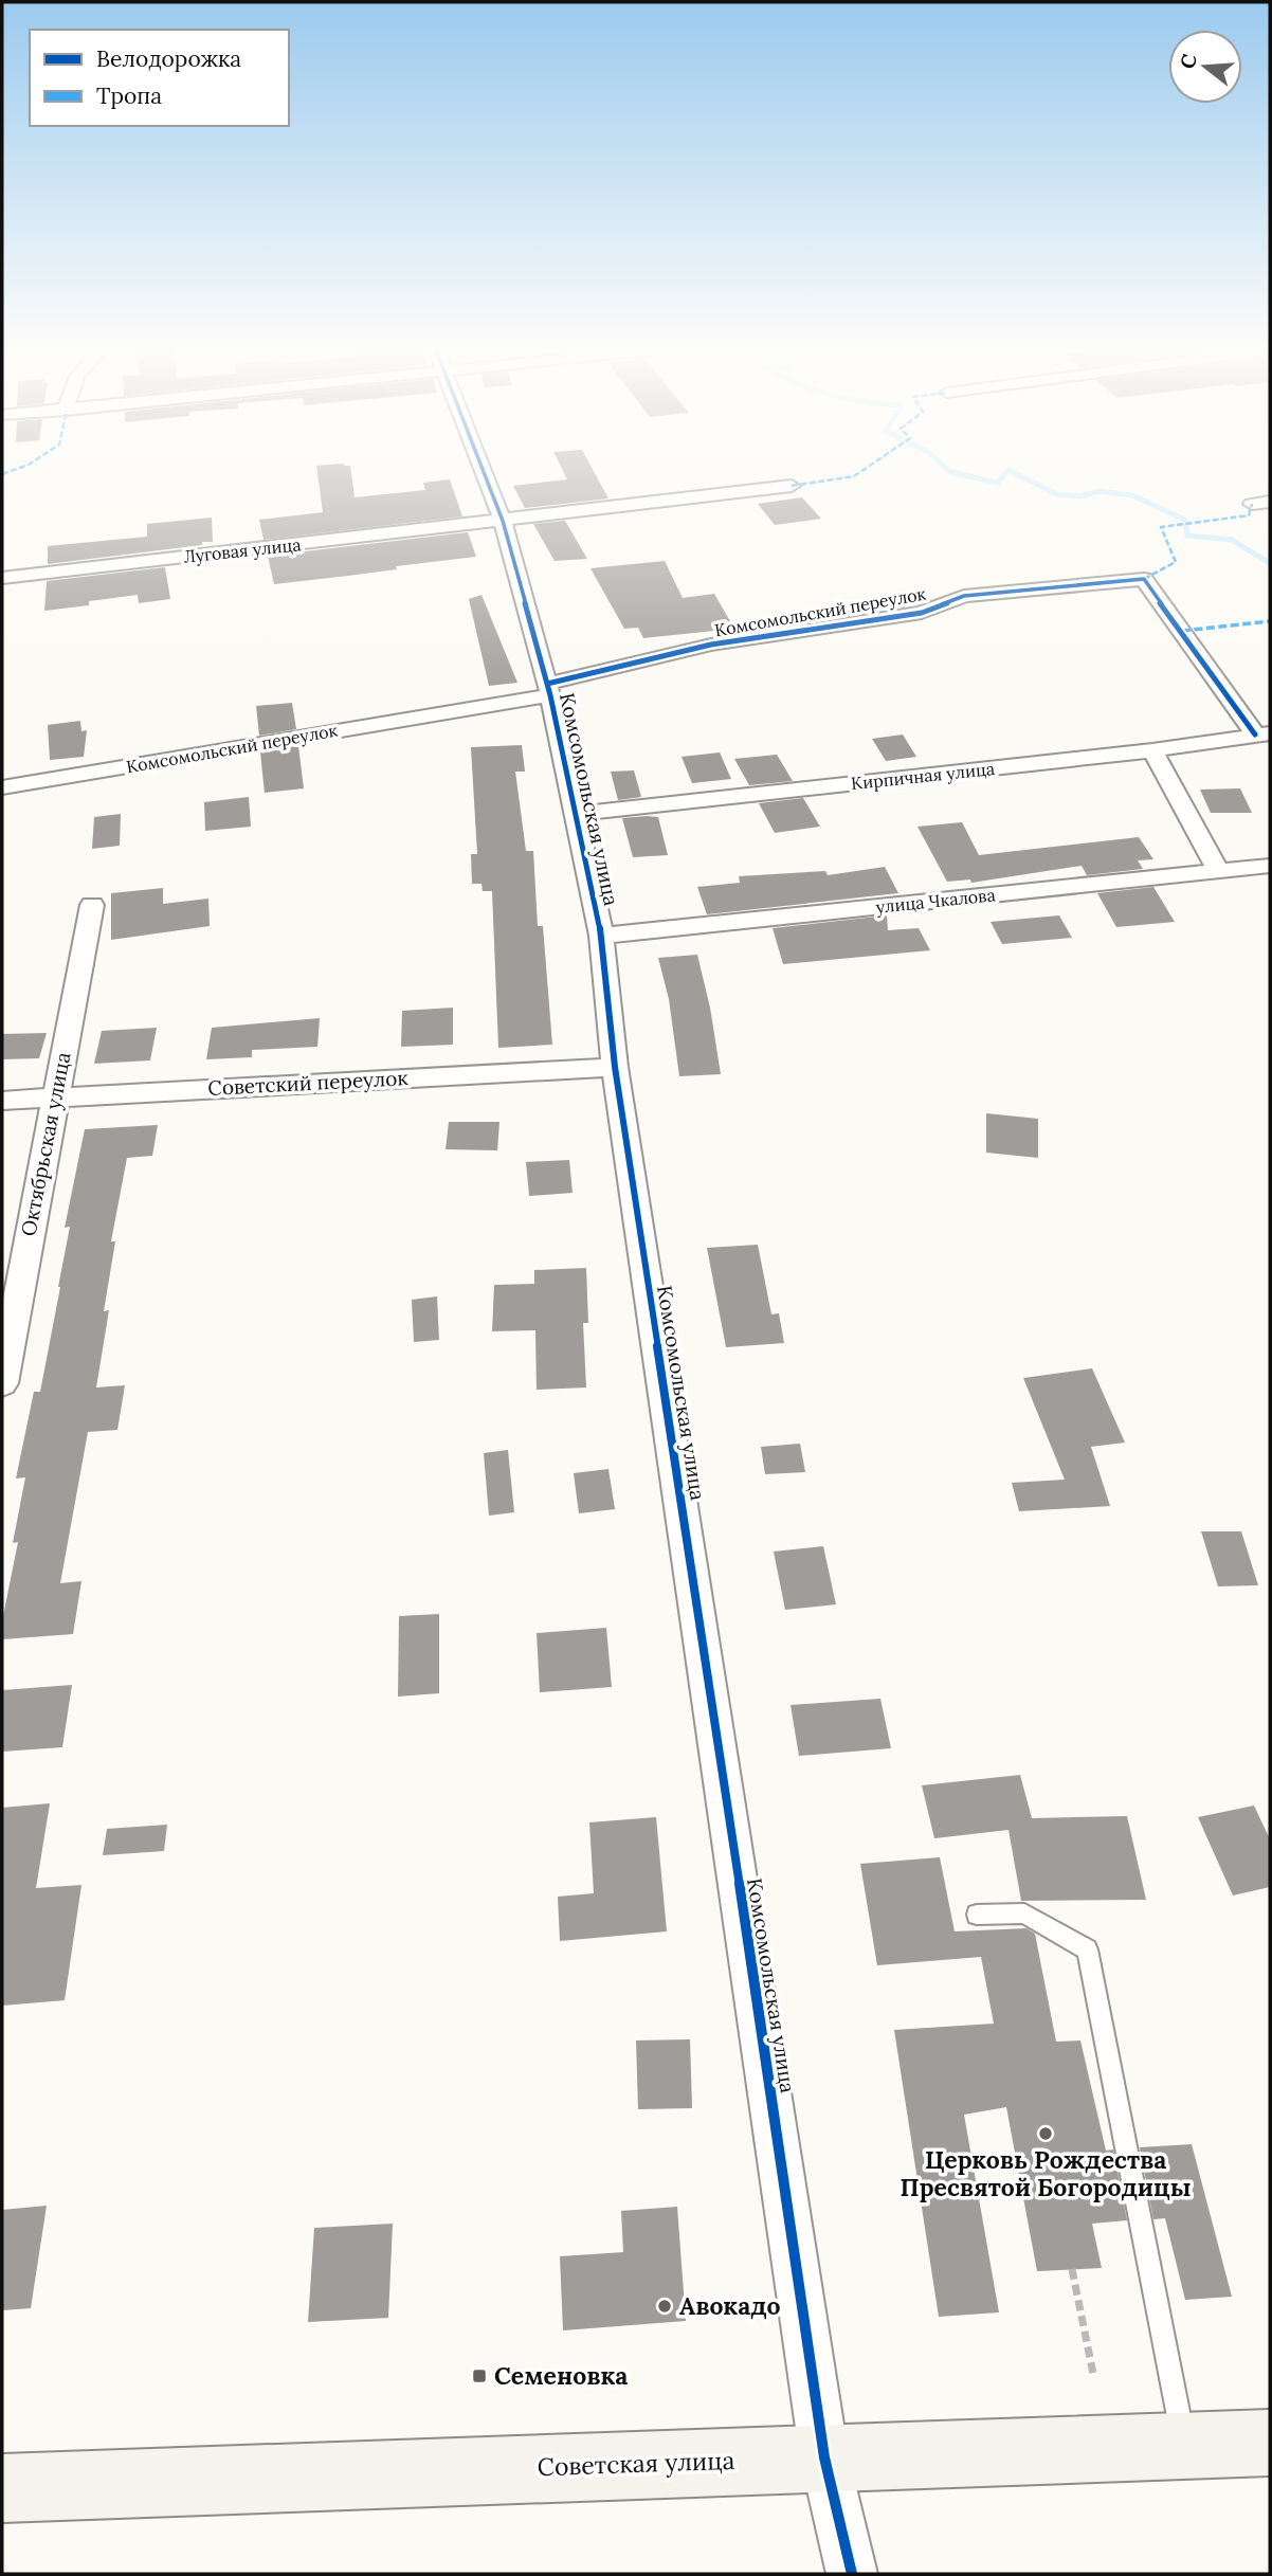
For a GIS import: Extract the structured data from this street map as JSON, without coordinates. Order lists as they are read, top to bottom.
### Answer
{
  "streets": {
    "main road": ["Советская улица"],
    "street": [
      "Луговая улица",
      "Комсомольский переулок",
      "Кирпичная улица",
      "Комсомольская улица",
      "улица Чкалова",
      "Советский переулок",
      "Октябрьская улица"
    ]
  },
  "crossings": [
    ["Луговая улица", "Комсомольская улица"],
    ["Комсомольский переулок", "Кирпичная улица"],
    ["Комсомольский переулок", "Комсомольская улица"],
    ["Кирпичная улица", "Комсомольская улица"],
    ["Комсомольская улица", "улица Чкалова"],
    ["Комсомольская улица", "Советский переулок"],
    ["Комсомольская улица", "Советская улица"],
    ["Советский переулок", "Октябрьская улица"]
  ],
  "places": {
    "other": ["Церковь Рождества Пресвятой Богородицы", "Авокадо"],
    "transit": ["Семеновка"]
  },
  "legend": ["Велодорожка", "Тропа"],
  "north": "left"
}
